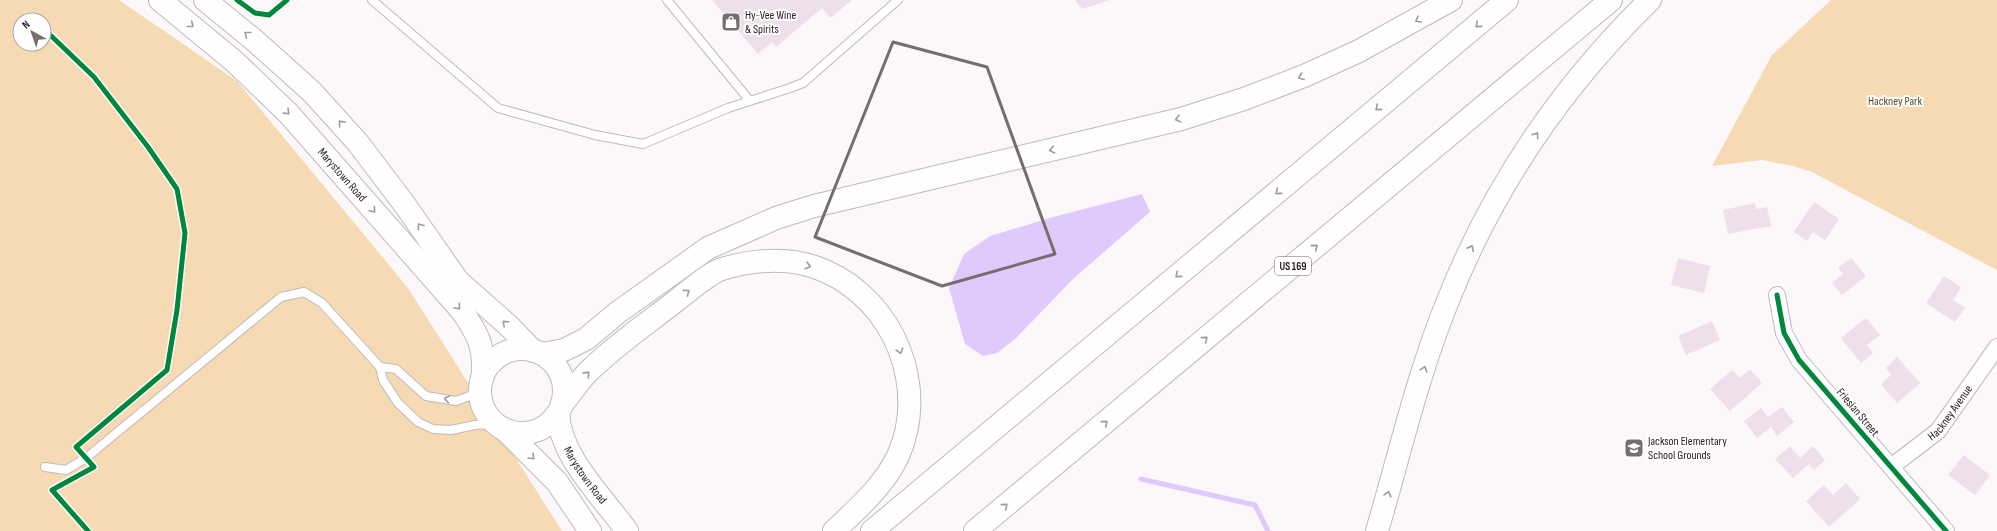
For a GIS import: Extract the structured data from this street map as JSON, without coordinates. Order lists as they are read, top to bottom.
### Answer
{
  "streets": {
    "main road": ["Marystown Road", "US 169"],
    "street": ["Friesian Street", "Hackney Avenue"]
  },
  "crossings": [
    ["Friesian Street", "Hackney Avenue"]
  ],
  "parks": ["Hackney Park"],
  "places": {
    "shop": ["Hy-Vee Wine & Spirits"],
    "school or university": ["Jackson Elementary School Grounds"]
  },
  "north": "top left"
}
